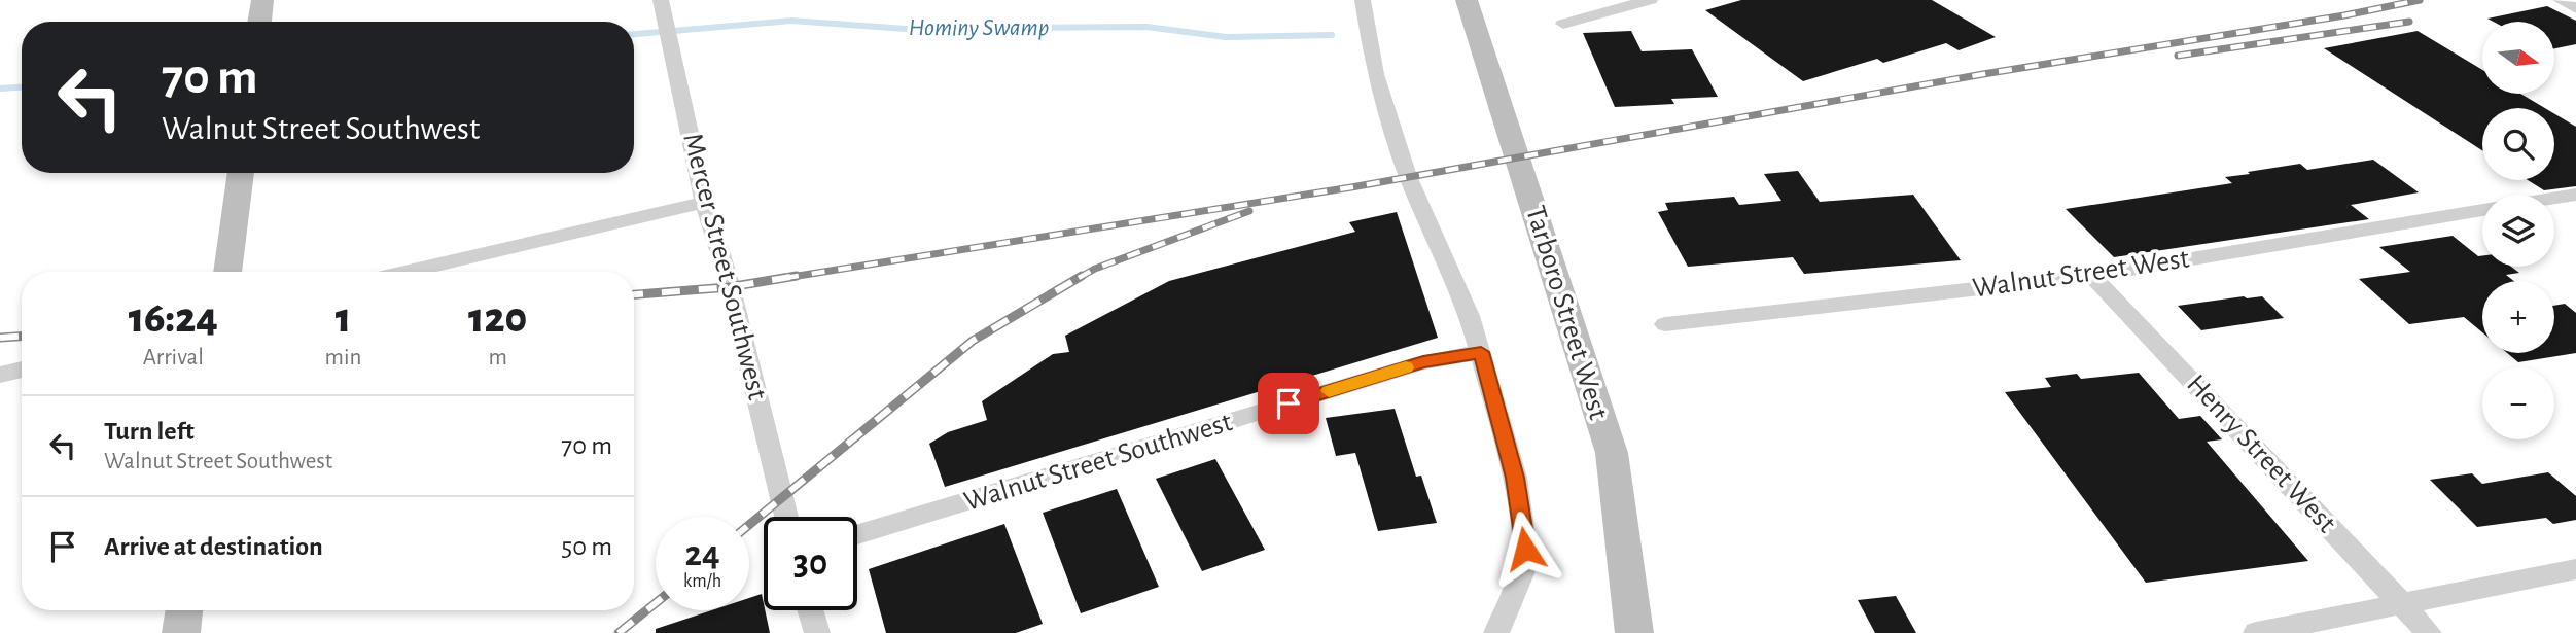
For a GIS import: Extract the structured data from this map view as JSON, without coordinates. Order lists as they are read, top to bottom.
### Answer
{
  "streets": {
    "main road": ["Tarboro Street West"],
    "street": [
      "Mercer Street Southwest",
      "Walnut Street West",
      "Henry Street West",
      "Walnut Street Southwest"
    ]
  },
  "crossings": [
    ["Walnut Street West", "Henry Street West"]
  ],
  "water": ["Hominy Swamp"],
  "north": "right",
  "page": {
    "map_buttons": ["+", "−"],
    "turn": ["70 m", "Walnut Street Southwest"],
    "eta": [
      "16:24",
      "Arrival",
      "1",
      "min",
      "120",
      "m"
    ],
    "list": [
      {
        "name": "Turn left",
        "note": "Walnut Street Southwest",
        "value": "70 m"
      },
      {
        "name": "Arrive at destination",
        "value": "50 m"
      }
    ],
    "speed": "24 km/h",
    "limit": "30"
  }
}
